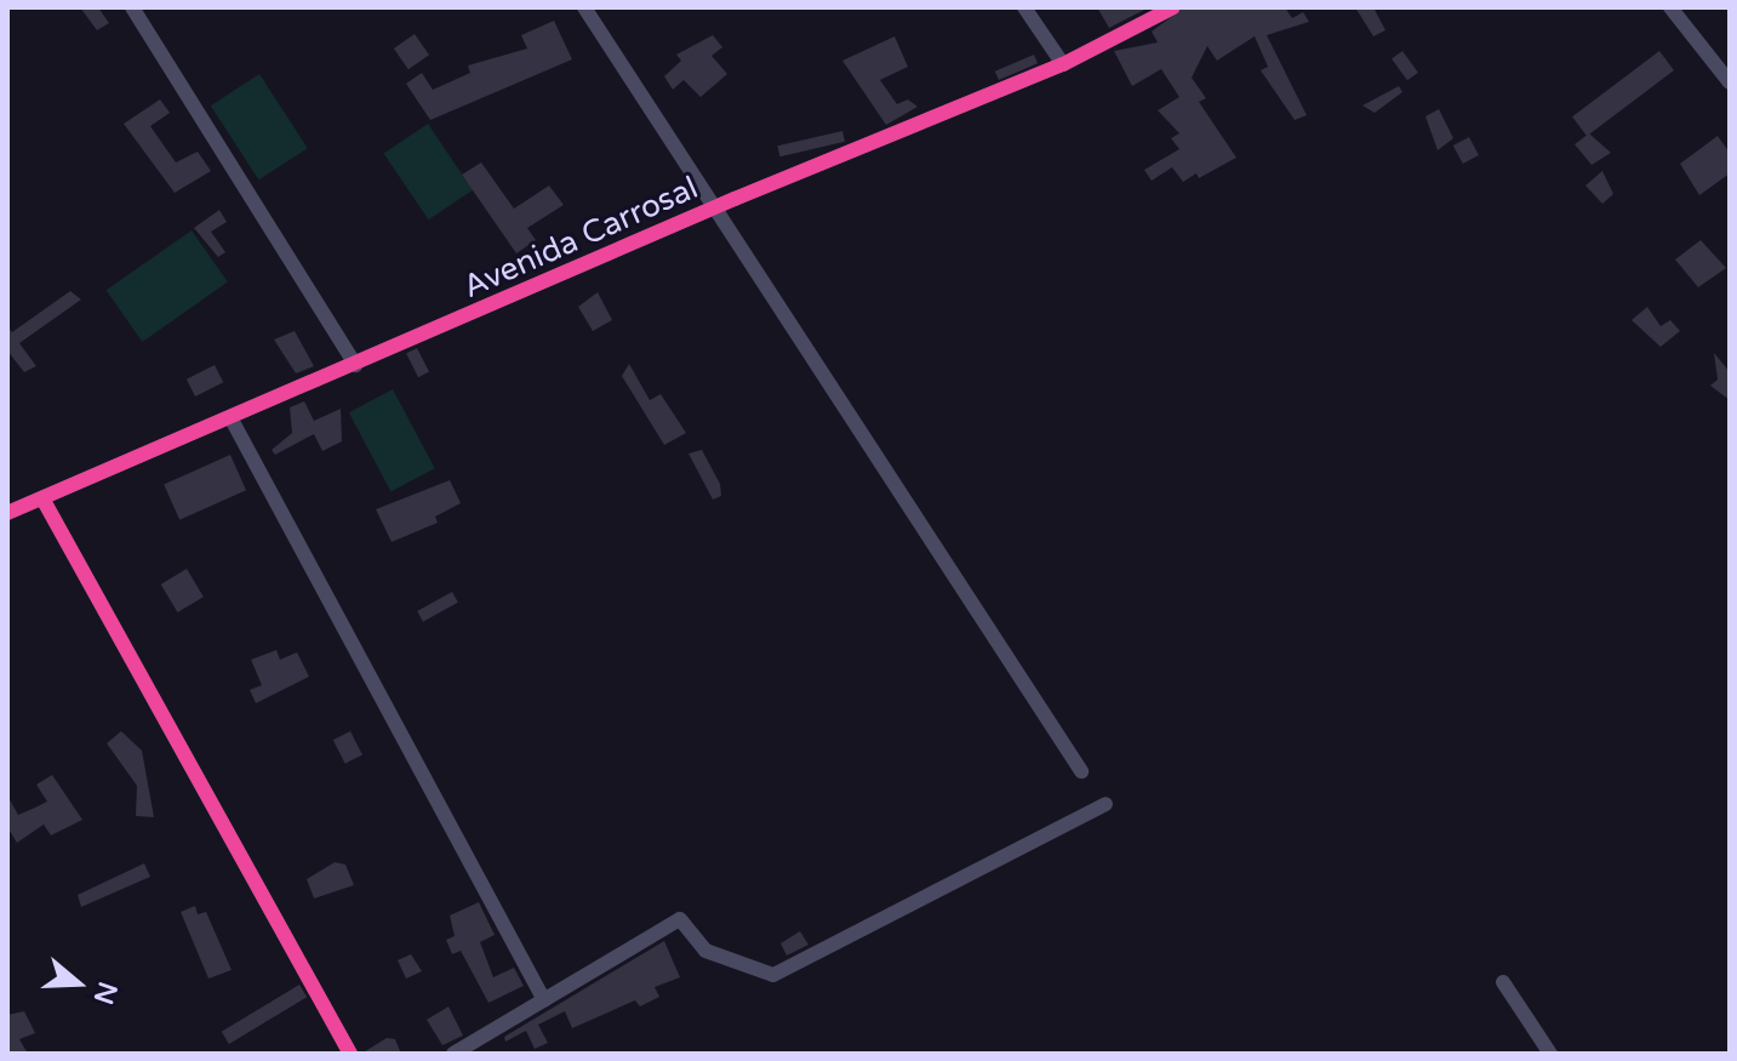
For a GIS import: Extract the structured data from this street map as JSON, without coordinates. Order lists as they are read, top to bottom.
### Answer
{
  "streets": {
    "street": ["Avenida Carrosal"]
  },
  "north": "right"
}
